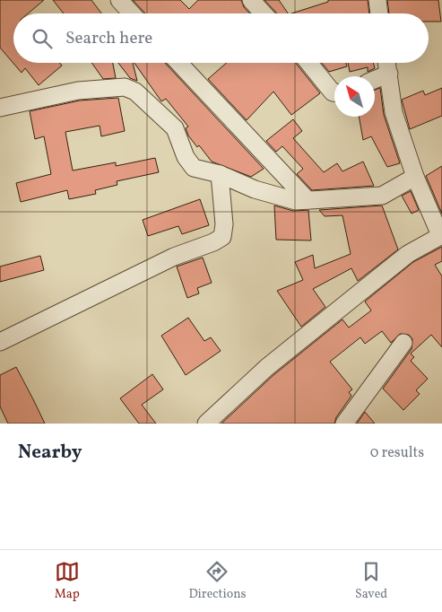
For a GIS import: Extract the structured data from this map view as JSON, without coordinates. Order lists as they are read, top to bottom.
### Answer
{
  "north": "top left",
  "page": {
    "search": "Search here",
    "heading": ["Nearby", "0 results"],
    "nav": ["Map", "Directions", "Saved"]
  }
}
